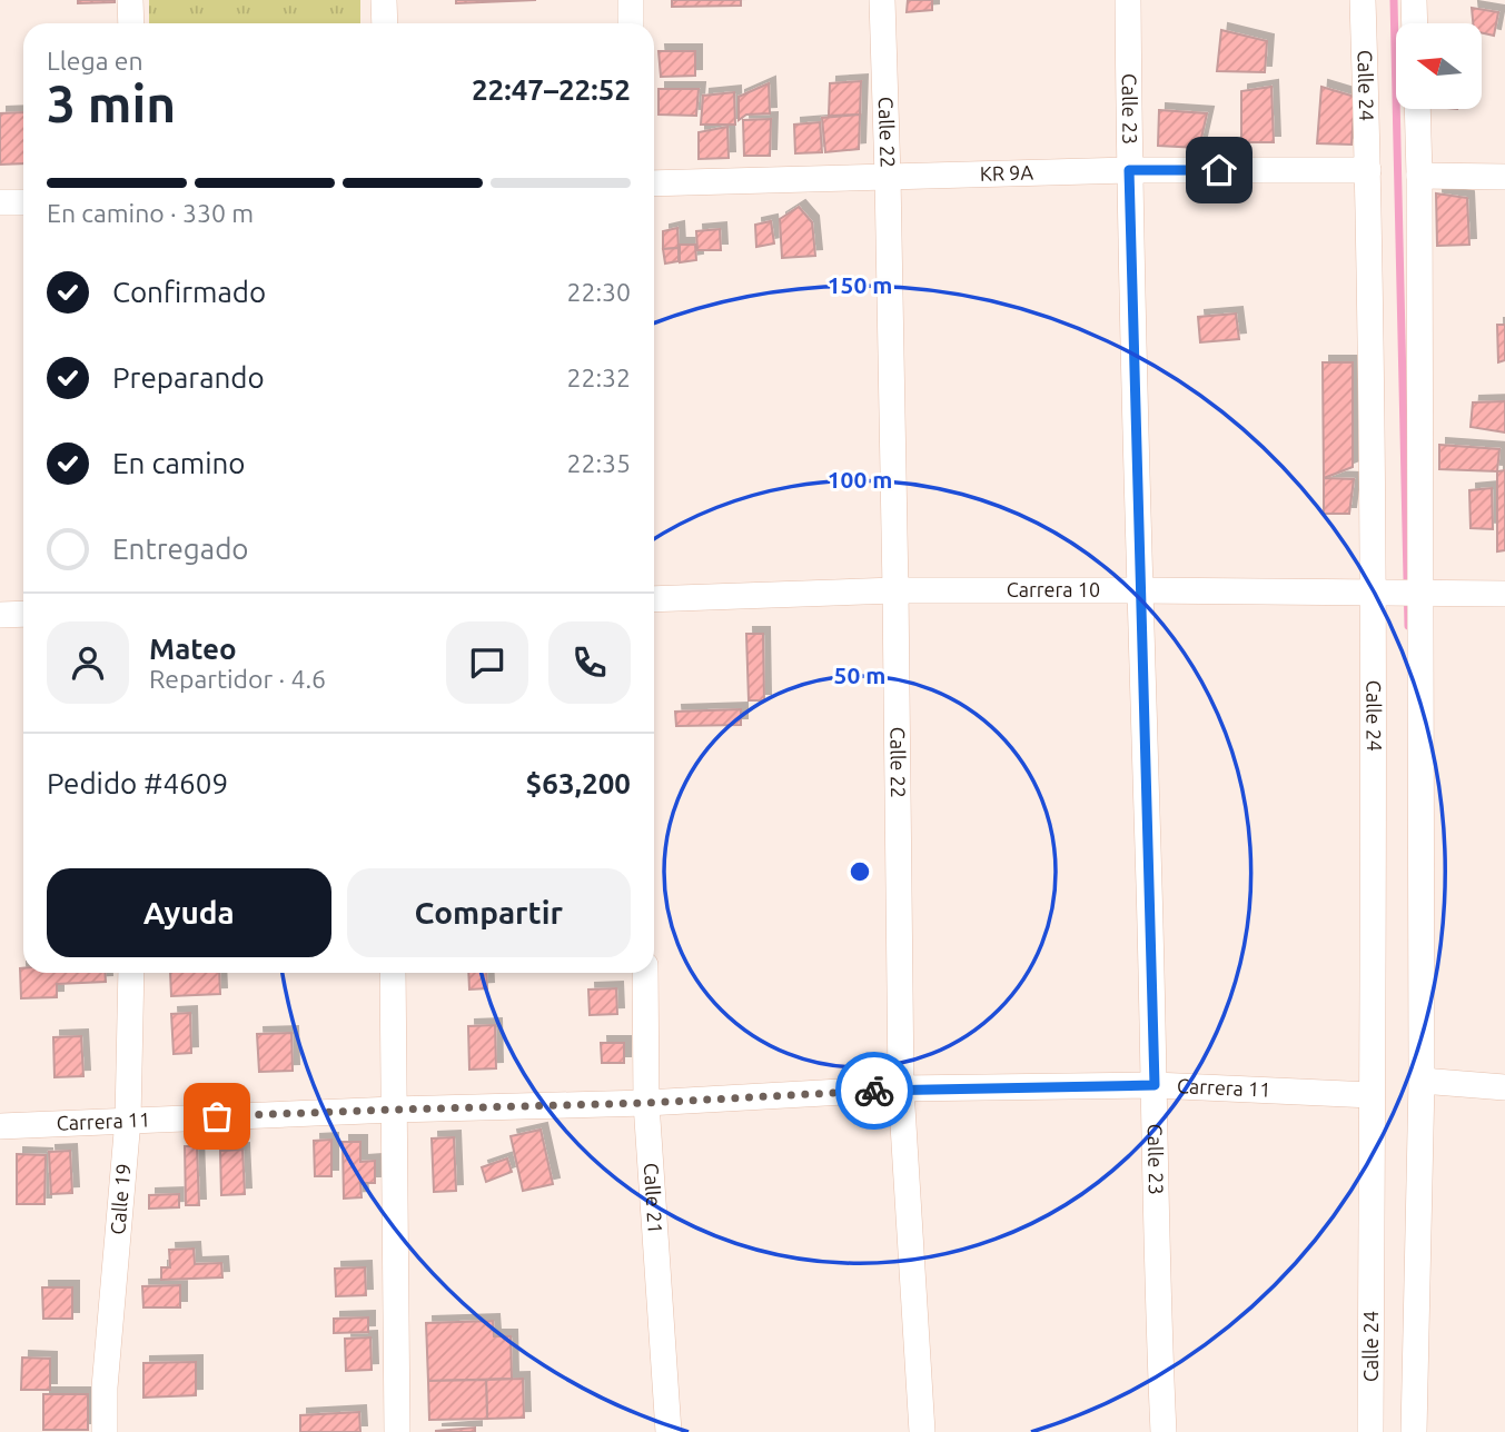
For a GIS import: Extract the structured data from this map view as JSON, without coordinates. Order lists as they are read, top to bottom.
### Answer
{
  "streets": {
    "street": [
      "Calle 24",
      "Calle 23",
      "Calle 22",
      "KR 9A",
      "Carrera 10",
      "Carrera 11",
      "Calle 19",
      "Calle 21"
    ]
  },
  "crossings": [
    ["Calle 24", "KR 9A"],
    ["Calle 24", "Carrera 10"],
    ["Calle 24", "Carrera 11"],
    ["Calle 23", "KR 9A"],
    ["Calle 23", "Carrera 10"],
    ["Calle 23", "Carrera 11"],
    ["Calle 22", "KR 9A"],
    ["Calle 22", "Carrera 10"],
    ["Calle 22", "Carrera 11"],
    ["Carrera 11", "Calle 19"],
    ["Carrera 11", "Calle 21"]
  ],
  "north": "left",
  "page": {
    "heading": ["3 min", "Llega en", "22:47–22:52"],
    "panel": [
      "Mateo",
      "Repartidor · 4.6",
      "Pedido #4609",
      "$63,200"
    ],
    "bar": "En camino · 330 m",
    "list": [
      ["Confirmado", "22:30"],
      ["Preparando", "22:32"],
      ["En camino", "22:35"],
      "Entregado"
    ],
    "buttons": ["Ayuda", "Compartir"]
  },
  "rings": ["150 m", "100 m", "50 m"]
}
